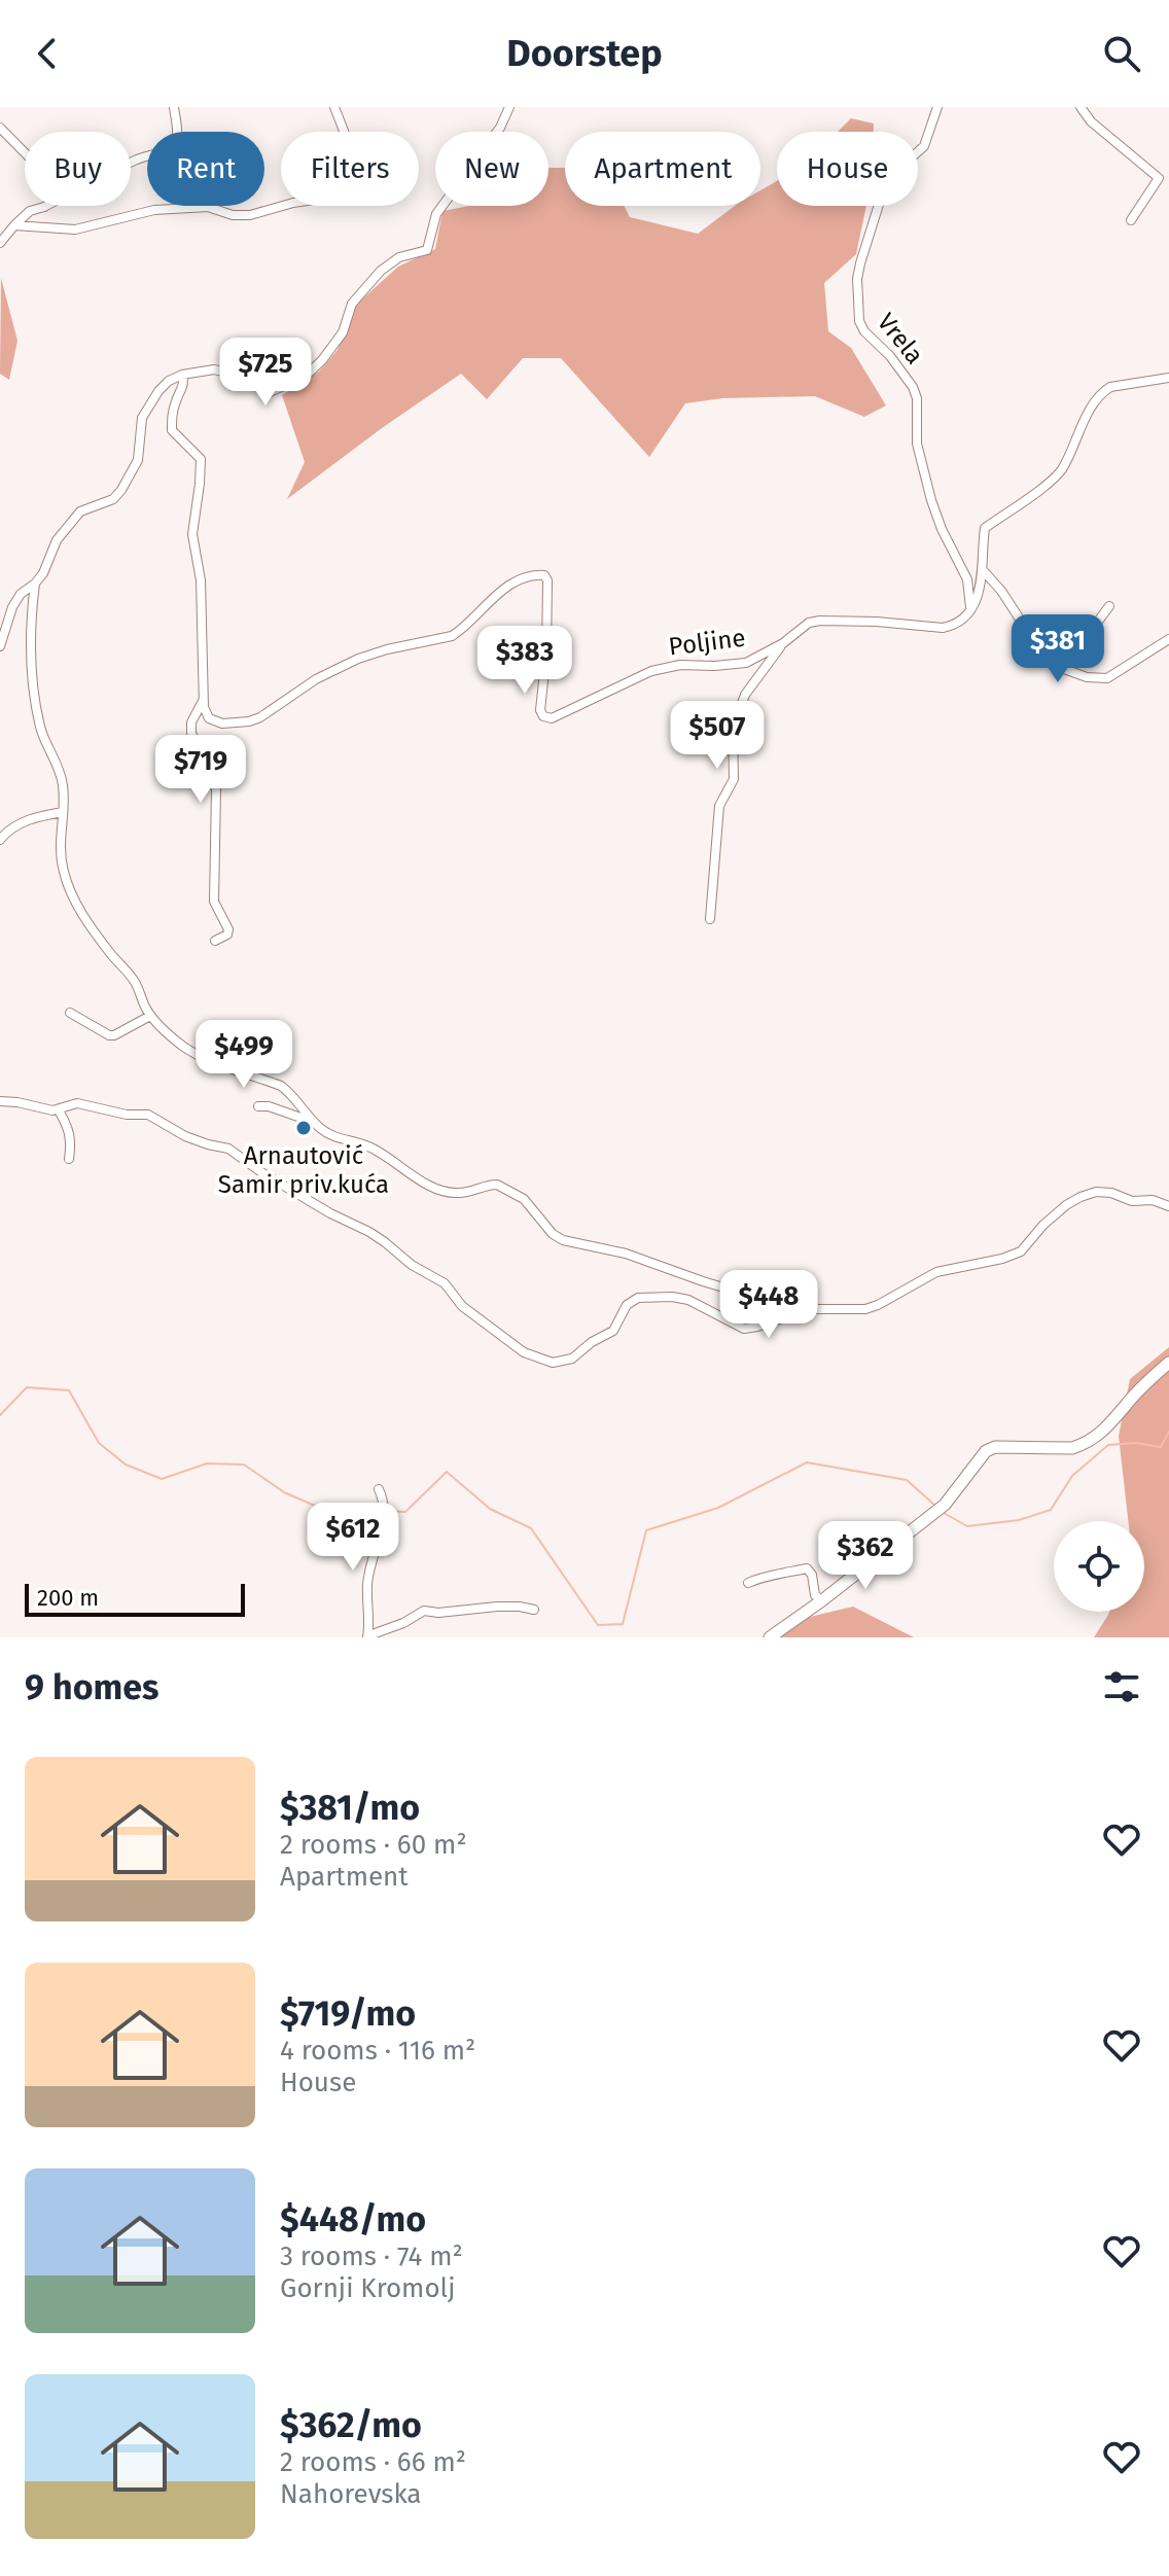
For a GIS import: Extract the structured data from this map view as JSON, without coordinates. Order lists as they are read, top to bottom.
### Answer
{
  "streets": {
    "street": ["Vrela", "Poljine"]
  },
  "crossings": [
    ["Vrela", "Poljine"]
  ],
  "places": ["Arnautović Samir priv.kuća"],
  "scale_bar": "200 m",
  "page": {
    "header": "Doorstep",
    "chip": [
      "Buy",
      "Rent",
      "Filters",
      "New",
      "Apartment",
      "House"
    ],
    "price": [
      "$725",
      "$381",
      "$383",
      "$507",
      "$719",
      "$499",
      "$448",
      "$612",
      "$362"
    ],
    "scale": "200 m",
    "heading": "9 homes",
    "list": [
      {
        "name": "$381/mo",
        "note": "2 rooms · 60 m² · Apartment"
      },
      {
        "name": "$719/mo",
        "note": "4 rooms · 116 m² · House"
      },
      {
        "name": "$448/mo",
        "note": "3 rooms · 74 m² · Gornji Kromolj"
      },
      {
        "name": "$362/mo",
        "note": "2 rooms · 66 m² · Nahorevska"
      }
    ]
  }
}
